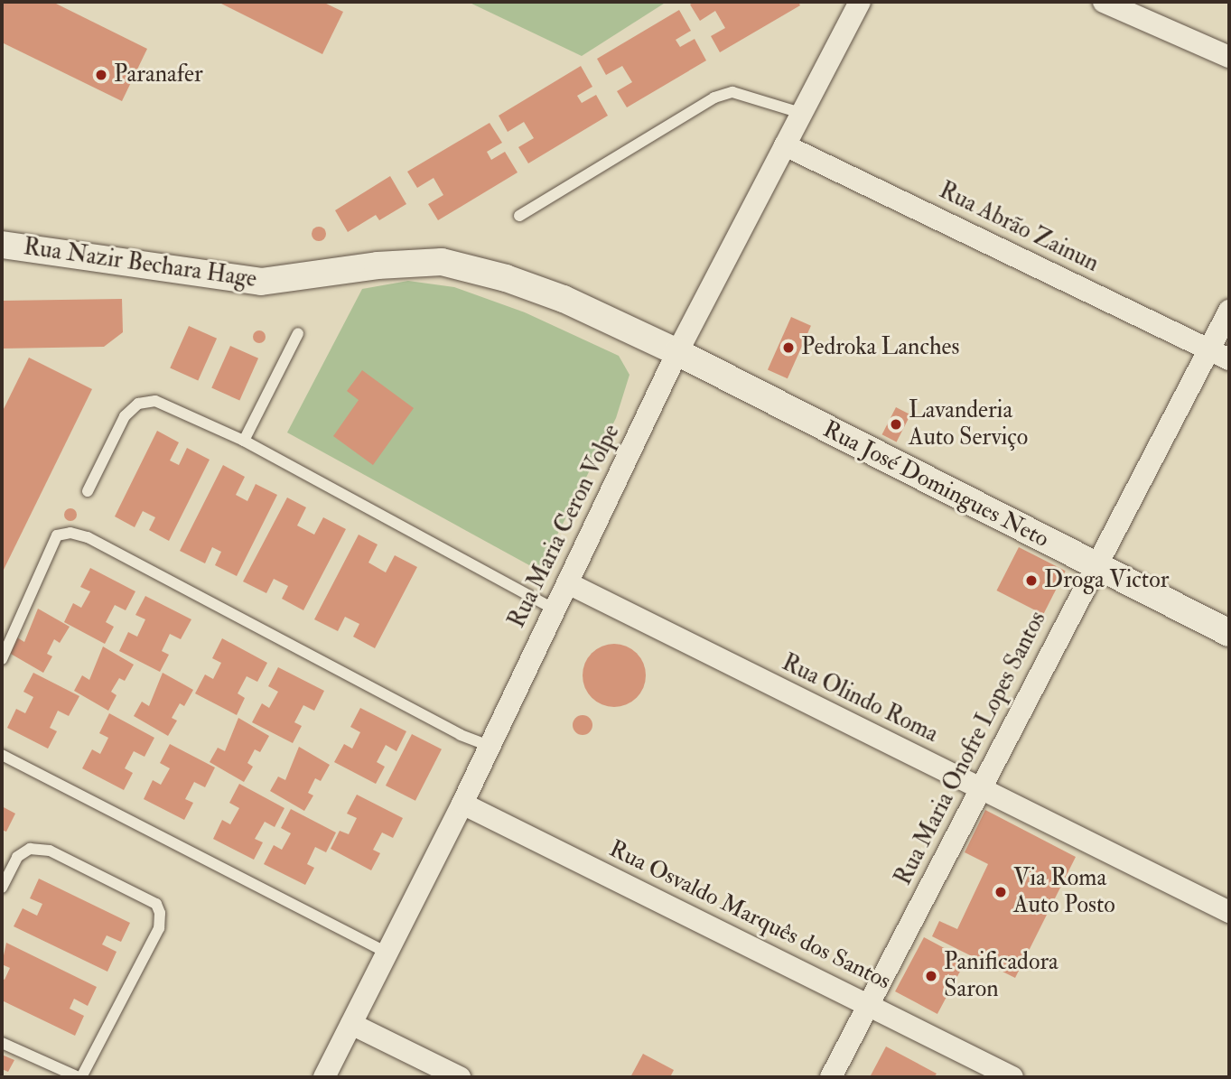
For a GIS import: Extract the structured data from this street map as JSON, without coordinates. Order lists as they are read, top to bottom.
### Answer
{
  "streets": {
    "street": [
      "Rua Abrão Zainun",
      "Rua Nazir Bechara Hage",
      "Rua José Domingues Neto",
      "Rua Maria Ceron Volpe",
      "Rua Olindo Roma",
      "Rua Maria Onofre Lopes Santos",
      "Rua Osvaldo Marquês dos Santos"
    ]
  },
  "crossings": [
    ["Rua Abrão Zainun", "Rua Maria Ceron Volpe"],
    ["Rua Abrão Zainun", "Rua Maria Onofre Lopes Santos"],
    ["Rua Nazir Bechara Hage", "Rua José Domingues Neto"],
    ["Rua Nazir Bechara Hage", "Rua Maria Ceron Volpe"],
    ["Rua José Domingues Neto", "Rua Maria Ceron Volpe"],
    ["Rua José Domingues Neto", "Rua Maria Onofre Lopes Santos"],
    ["Rua Maria Ceron Volpe", "Rua Olindo Roma"],
    ["Rua Maria Ceron Volpe", "Rua Osvaldo Marquês dos Santos"],
    ["Rua Olindo Roma", "Rua Maria Onofre Lopes Santos"],
    ["Rua Maria Onofre Lopes Santos", "Rua Osvaldo Marquês dos Santos"]
  ],
  "places": [
    "Paranafer",
    "Pedroka Lanches",
    "Lavanderia Auto Serviço",
    "Droga Victor",
    "Via Roma Auto Posto",
    "Panificadora Saron"
  ]
}
